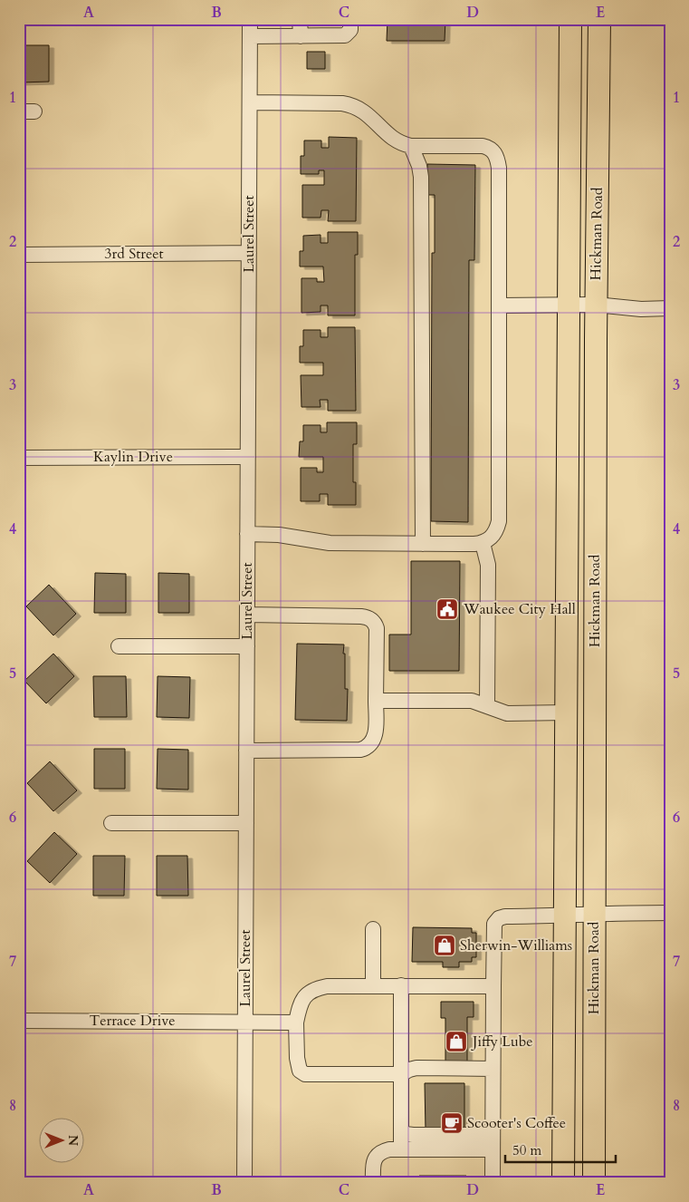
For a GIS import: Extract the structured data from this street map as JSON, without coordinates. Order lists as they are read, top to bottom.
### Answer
{
  "streets": {
    "highway": ["Hickman Road"],
    "street": [
      "Laurel Street",
      "3rd Street",
      "Kaylin Drive",
      "Terrace Drive"
    ]
  },
  "crossings": [
    ["Laurel Street", "3rd Street"],
    ["Laurel Street", "Kaylin Drive"],
    ["Laurel Street", "Terrace Drive"]
  ],
  "places": {
    "public building": ["Waukee City Hall"],
    "shop": ["Sherwin-Williams", "Jiffy Lube"],
    "cafe": ["Scooter's Coffee"]
  },
  "scale_bar": "50 m",
  "north": "right",
  "grid": {
    "columns": [
      "A",
      "B",
      "C",
      "D",
      "E"
    ],
    "rows": [
      "1",
      "2",
      "3",
      "4",
      "5",
      "6",
      "7",
      "8"
    ]
  }
}
